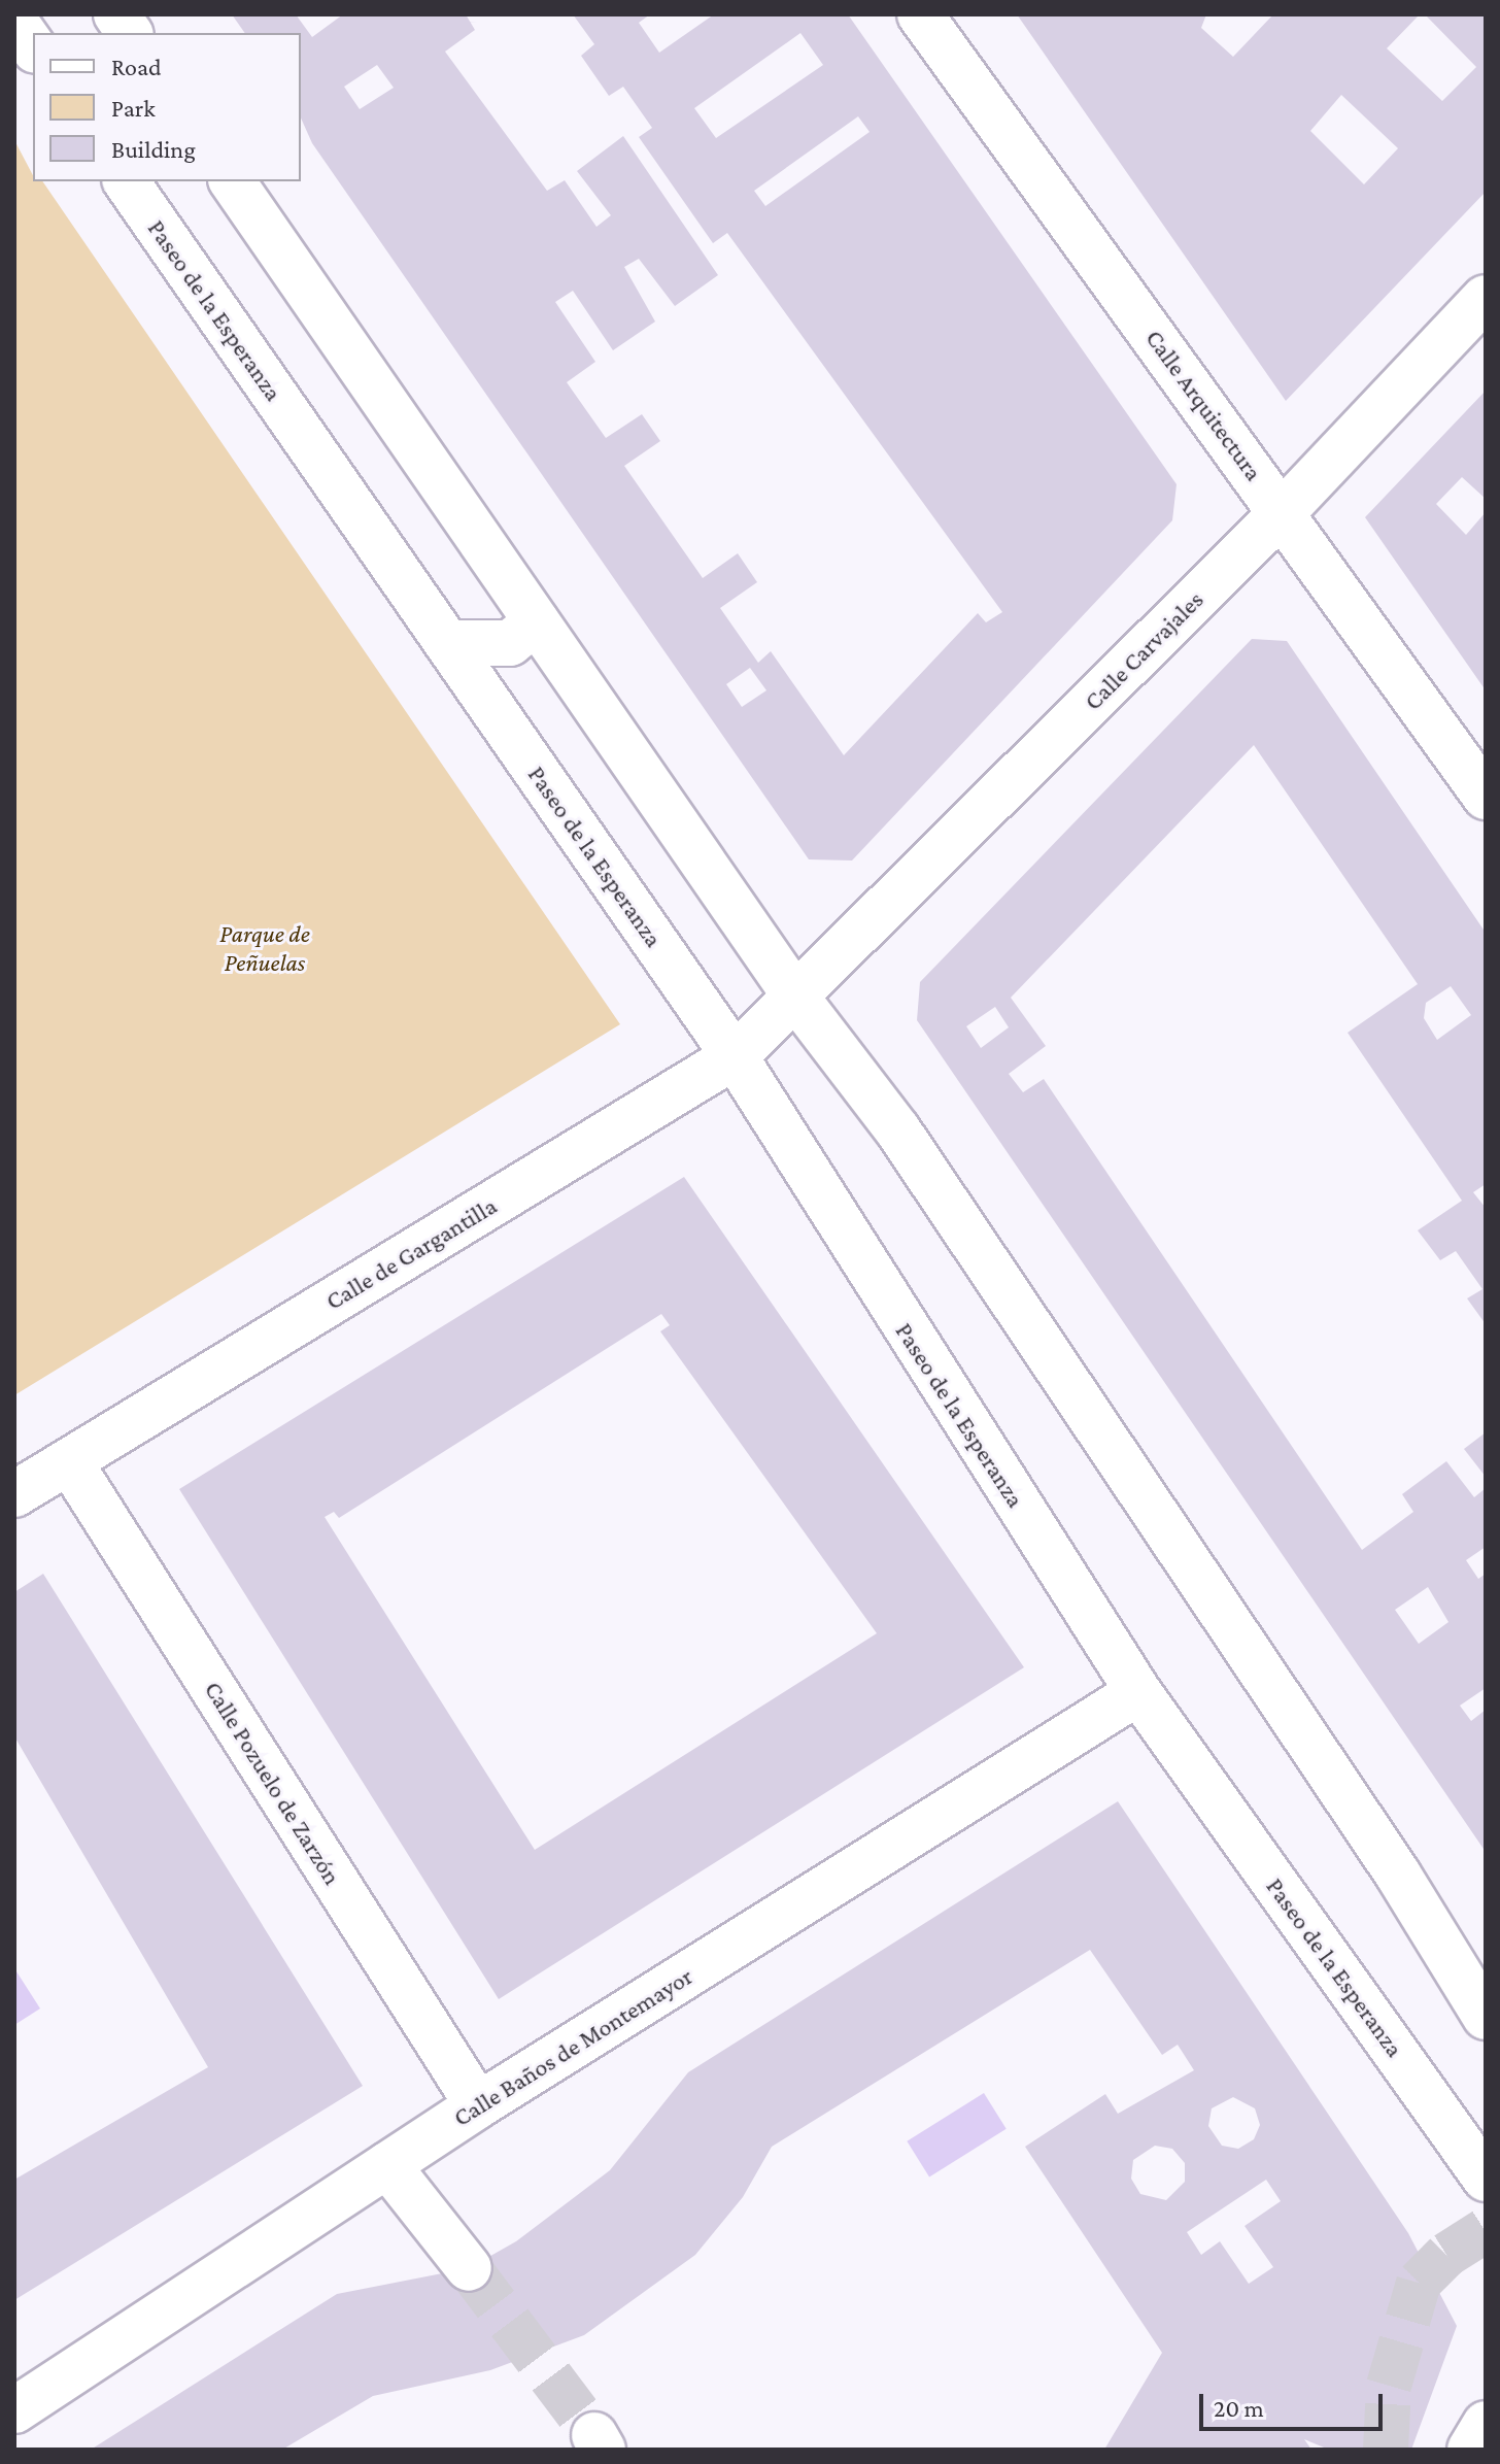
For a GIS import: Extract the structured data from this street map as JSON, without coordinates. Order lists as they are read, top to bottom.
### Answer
{
  "streets": {
    "street": [
      "Paseo de la Esperanza",
      "Calle Arquitectura",
      "Calle Carvajales",
      "Calle de Gargantilla",
      "Calle Pozuelo de Zarzón",
      "Calle Baños de Montemayor"
    ]
  },
  "crossings": [
    ["Paseo de la Esperanza", "Calle de Gargantilla"],
    ["Paseo de la Esperanza", "Calle Baños de Montemayor"],
    ["Calle Arquitectura", "Calle Carvajales"],
    ["Calle Carvajales", "Calle de Gargantilla"],
    ["Calle de Gargantilla", "Calle Pozuelo de Zarzón"],
    ["Calle Pozuelo de Zarzón", "Calle Baños de Montemayor"]
  ],
  "parks": ["Parque de Peñuelas"],
  "legend": ["Road", "Park", "Building"],
  "scale_bar": "20 m"
}
